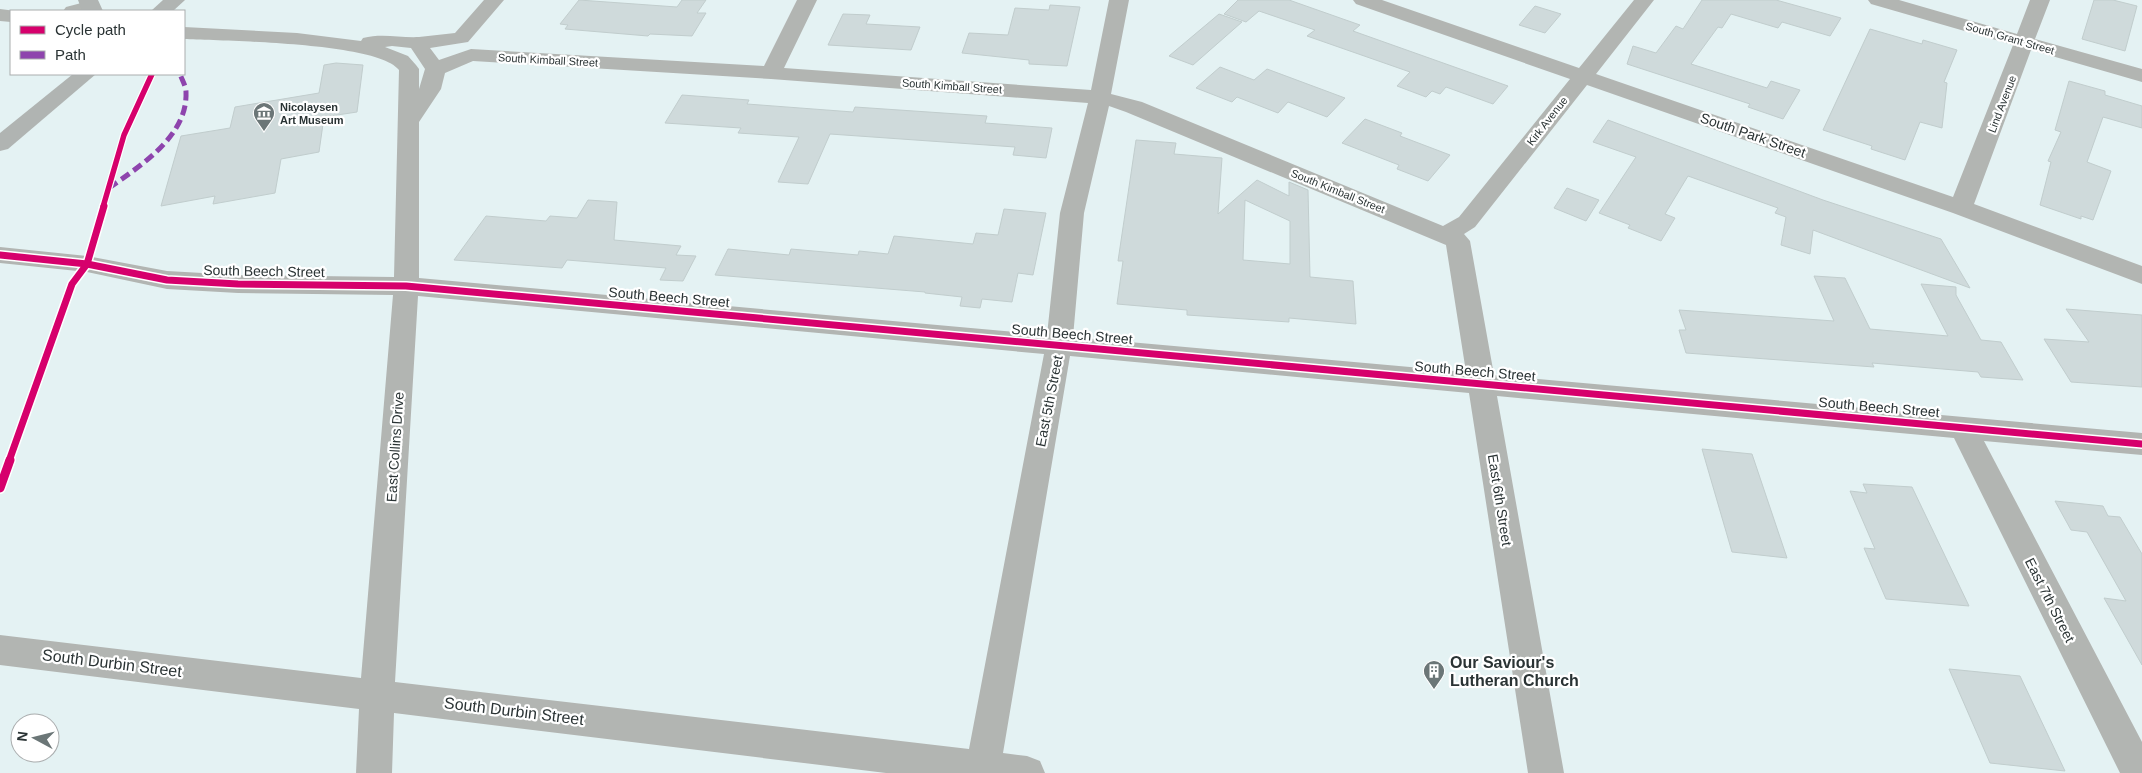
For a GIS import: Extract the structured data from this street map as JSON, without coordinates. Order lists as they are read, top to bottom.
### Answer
{
  "streets": {
    "street": [
      "South Grant Street",
      "South Kimball Street",
      "Lind Avenue",
      "Kirk Avenue",
      "South Park Street",
      "South Beech Street",
      "East 5th Street",
      "East Collins Drive",
      "East 6th Street",
      "East 7th Street",
      "South Durbin Street"
    ]
  },
  "crossings": [
    ["South Grant Street", "Lind Avenue"],
    ["South Kimball Street", "Kirk Avenue"],
    ["South Kimball Street", "East 5th Street"],
    ["South Kimball Street", "East 6th Street"],
    ["Lind Avenue", "South Park Street"],
    ["Kirk Avenue", "South Park Street"],
    ["Kirk Avenue", "East 6th Street"],
    ["South Beech Street", "East 5th Street"],
    ["South Beech Street", "East Collins Drive"],
    ["South Beech Street", "East 6th Street"],
    ["South Beech Street", "East 7th Street"],
    ["East 5th Street", "South Durbin Street"],
    ["East Collins Drive", "South Durbin Street"]
  ],
  "places": {
    "museum": ["Nicolaysen Art Museum"],
    "building": ["Our Saviour's Lutheran Church"]
  },
  "legend": ["Cycle path", "Path"],
  "north": "left"
}
